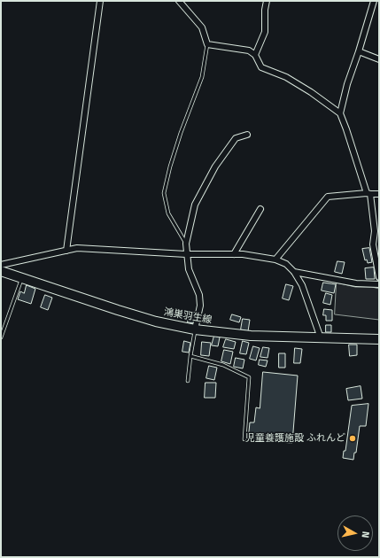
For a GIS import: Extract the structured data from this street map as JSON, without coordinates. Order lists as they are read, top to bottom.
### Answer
{
  "streets": {
    "main road": ["鴻巣羽生線"]
  },
  "places": ["児童養護施設 ふれんど"],
  "north": "right"
}
